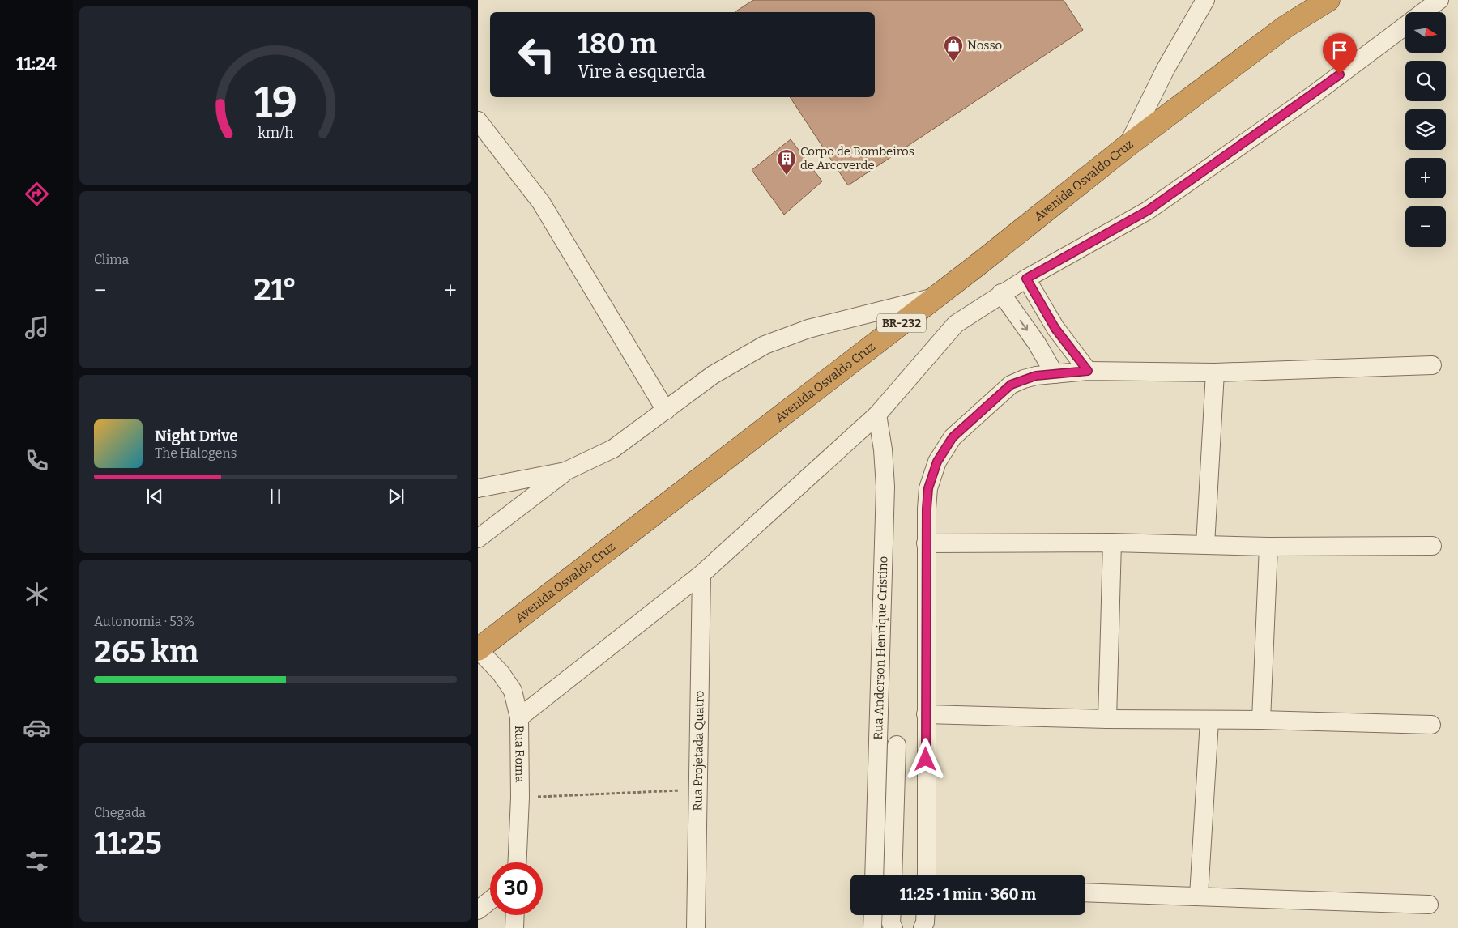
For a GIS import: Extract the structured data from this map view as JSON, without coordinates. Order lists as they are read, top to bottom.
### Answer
{
  "streets": {
    "highway": ["Avenida Osvaldo Cruz", "BR-232"],
    "street": ["Rua Anderson Henrique Cristino", "Rua Projetada Quatro", "Rua Roma"]
  },
  "crossings": [
    ["Avenida Osvaldo Cruz", "Rua Roma"]
  ],
  "places": {
    "shop": ["Nosso"],
    "building": ["Corpo de Bombeiros de Arcoverde"]
  },
  "north": "right",
  "page": {
    "tabs": "11:24",
    "map_buttons": ["+", "−"],
    "turn": ["180 m", "Vire à esquerda"],
    "tile": [
      "Clima",
      ["Autonomia · 53%", "265 km"],
      ["Chegada", "11:25"]
    ],
    "heat": ["−", "21°", "+"],
    "song": ["Night Drive", "The Halogens"],
    "limit": "30",
    "trip": "11:25 · 1 min · 360 m",
    "gauge": ["19", "km/h"]
  }
}
